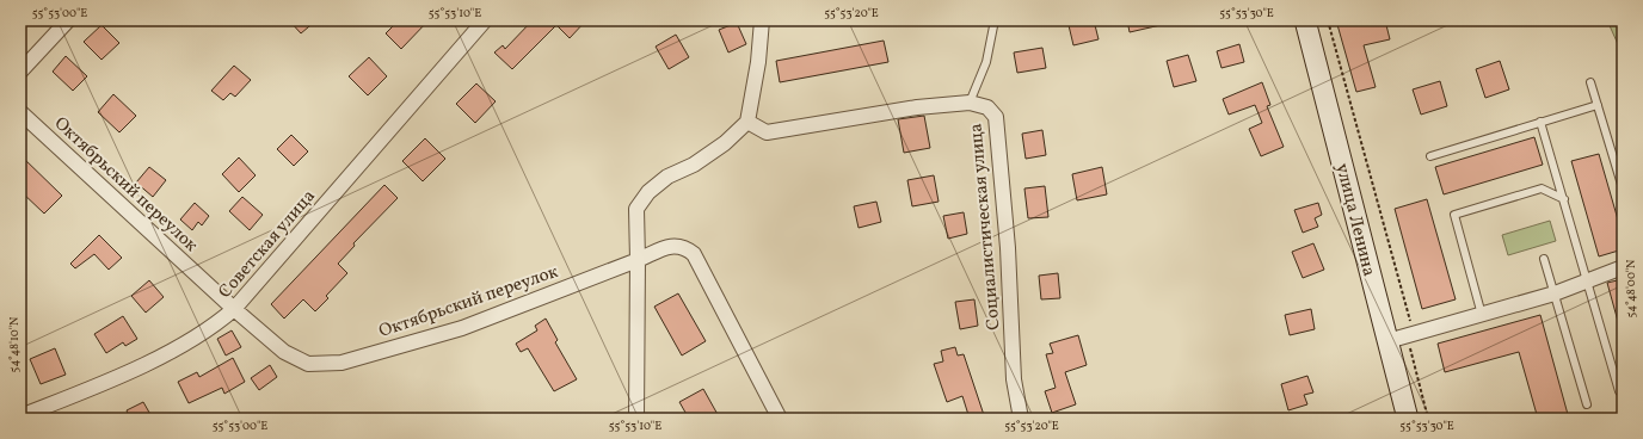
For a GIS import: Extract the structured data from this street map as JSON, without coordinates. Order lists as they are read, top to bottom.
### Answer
{
  "streets": {
    "main road": ["улица Ленина"],
    "street": ["Октябрьский переулок", "Социалистическая улица", "Советская улица"]
  },
  "crossings": [
    ["Октябрьский переулок", "Советская улица"]
  ],
  "coordinates": [
    "55°53'00\"E",
    "55°53'10\"E",
    "55°53'20\"E",
    "55°53'30\"E",
    "54°48'00\"N",
    "54°48'10\"N"
  ]
}
